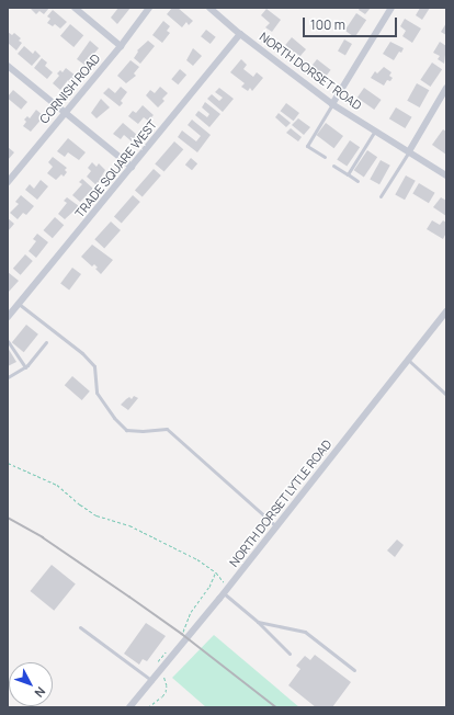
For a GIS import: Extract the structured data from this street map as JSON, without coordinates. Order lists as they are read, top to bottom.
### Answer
{
  "streets": {
    "street": [
      "NORTH DORSET ROAD",
      "CORNISH ROAD",
      "TRADE SQUARE WEST",
      "NORTH DORSET LYTLE ROAD"
    ]
  },
  "crossings": [
    ["NORTH DORSET ROAD", "TRADE SQUARE WEST"]
  ],
  "scale_bar": "100 m",
  "north": "bottom right"
}
